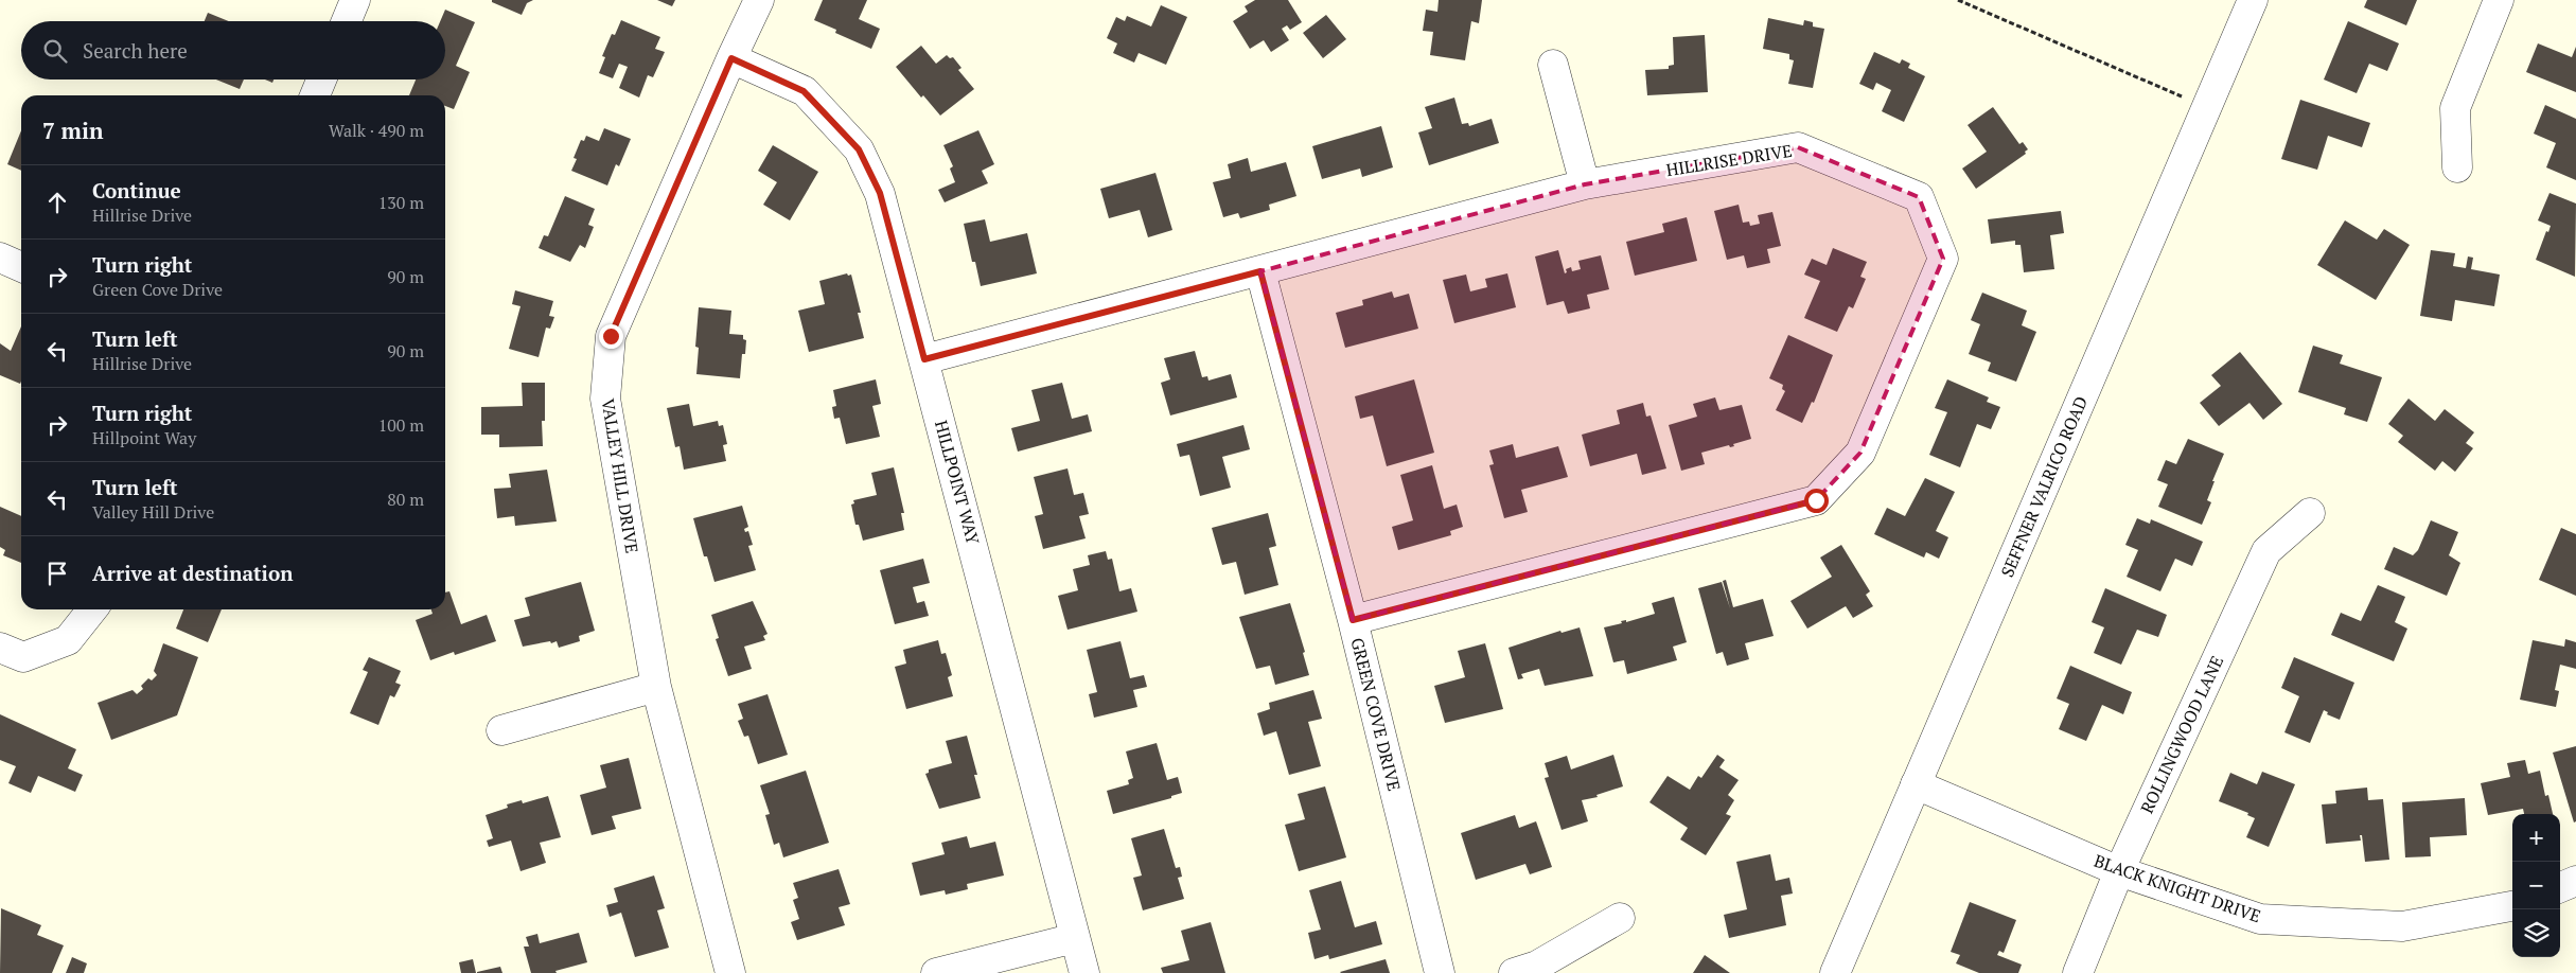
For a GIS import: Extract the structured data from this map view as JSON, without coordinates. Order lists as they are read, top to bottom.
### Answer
{
  "streets": {
    "street": [
      "HILLRISE DRIVE",
      "VALLEY HILL DRIVE",
      "HILLPOINT WAY",
      "SEFFNER VALRICO ROAD",
      "GREEN COVE DRIVE",
      "ROLLINGWOOD LANE",
      "BLACK KNIGHT DRIVE"
    ]
  },
  "crossings": [
    ["HILLRISE DRIVE", "HILLPOINT WAY"],
    ["HILLRISE DRIVE", "GREEN COVE DRIVE"],
    ["VALLEY HILL DRIVE", "HILLPOINT WAY"],
    ["SEFFNER VALRICO ROAD", "BLACK KNIGHT DRIVE"],
    ["ROLLINGWOOD LANE", "BLACK KNIGHT DRIVE"]
  ],
  "page": {
    "search": "Search here",
    "heading": ["7 min", "Walk · 490 m"],
    "list": [
      ["Continue", "Hillrise Drive", "130 m"],
      ["Turn right", "Green Cove Drive", "90 m"],
      ["Turn left", "Hillrise Drive", "90 m"],
      ["Turn right", "Hillpoint Way", "100 m"],
      ["Turn left", "Valley Hill Drive", "80 m"],
      "Arrive at destination"
    ],
    "map_buttons": ["+", "−"]
  }
}
